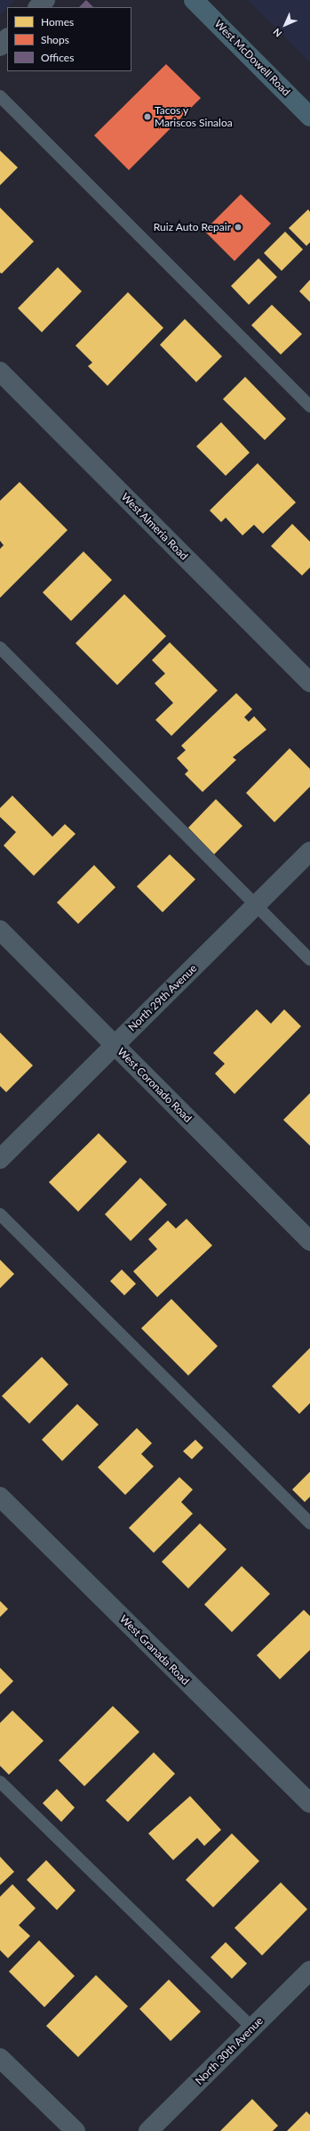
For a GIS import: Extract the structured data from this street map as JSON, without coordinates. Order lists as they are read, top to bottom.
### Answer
{
  "streets": {
    "main road": ["West McDowell Road"],
    "street": [
      "West Almeria Road",
      "North 29th Avenue",
      "West Coronado Road",
      "West Granada Road",
      "North 30th Avenue"
    ]
  },
  "crossings": [
    ["North 29th Avenue", "West Coronado Road"]
  ],
  "places": ["Tacos y Mariscos Sinaloa", "Ruiz Auto Repair"],
  "legend": ["Homes", "Shops", "Offices"],
  "north": "bottom left"
}
